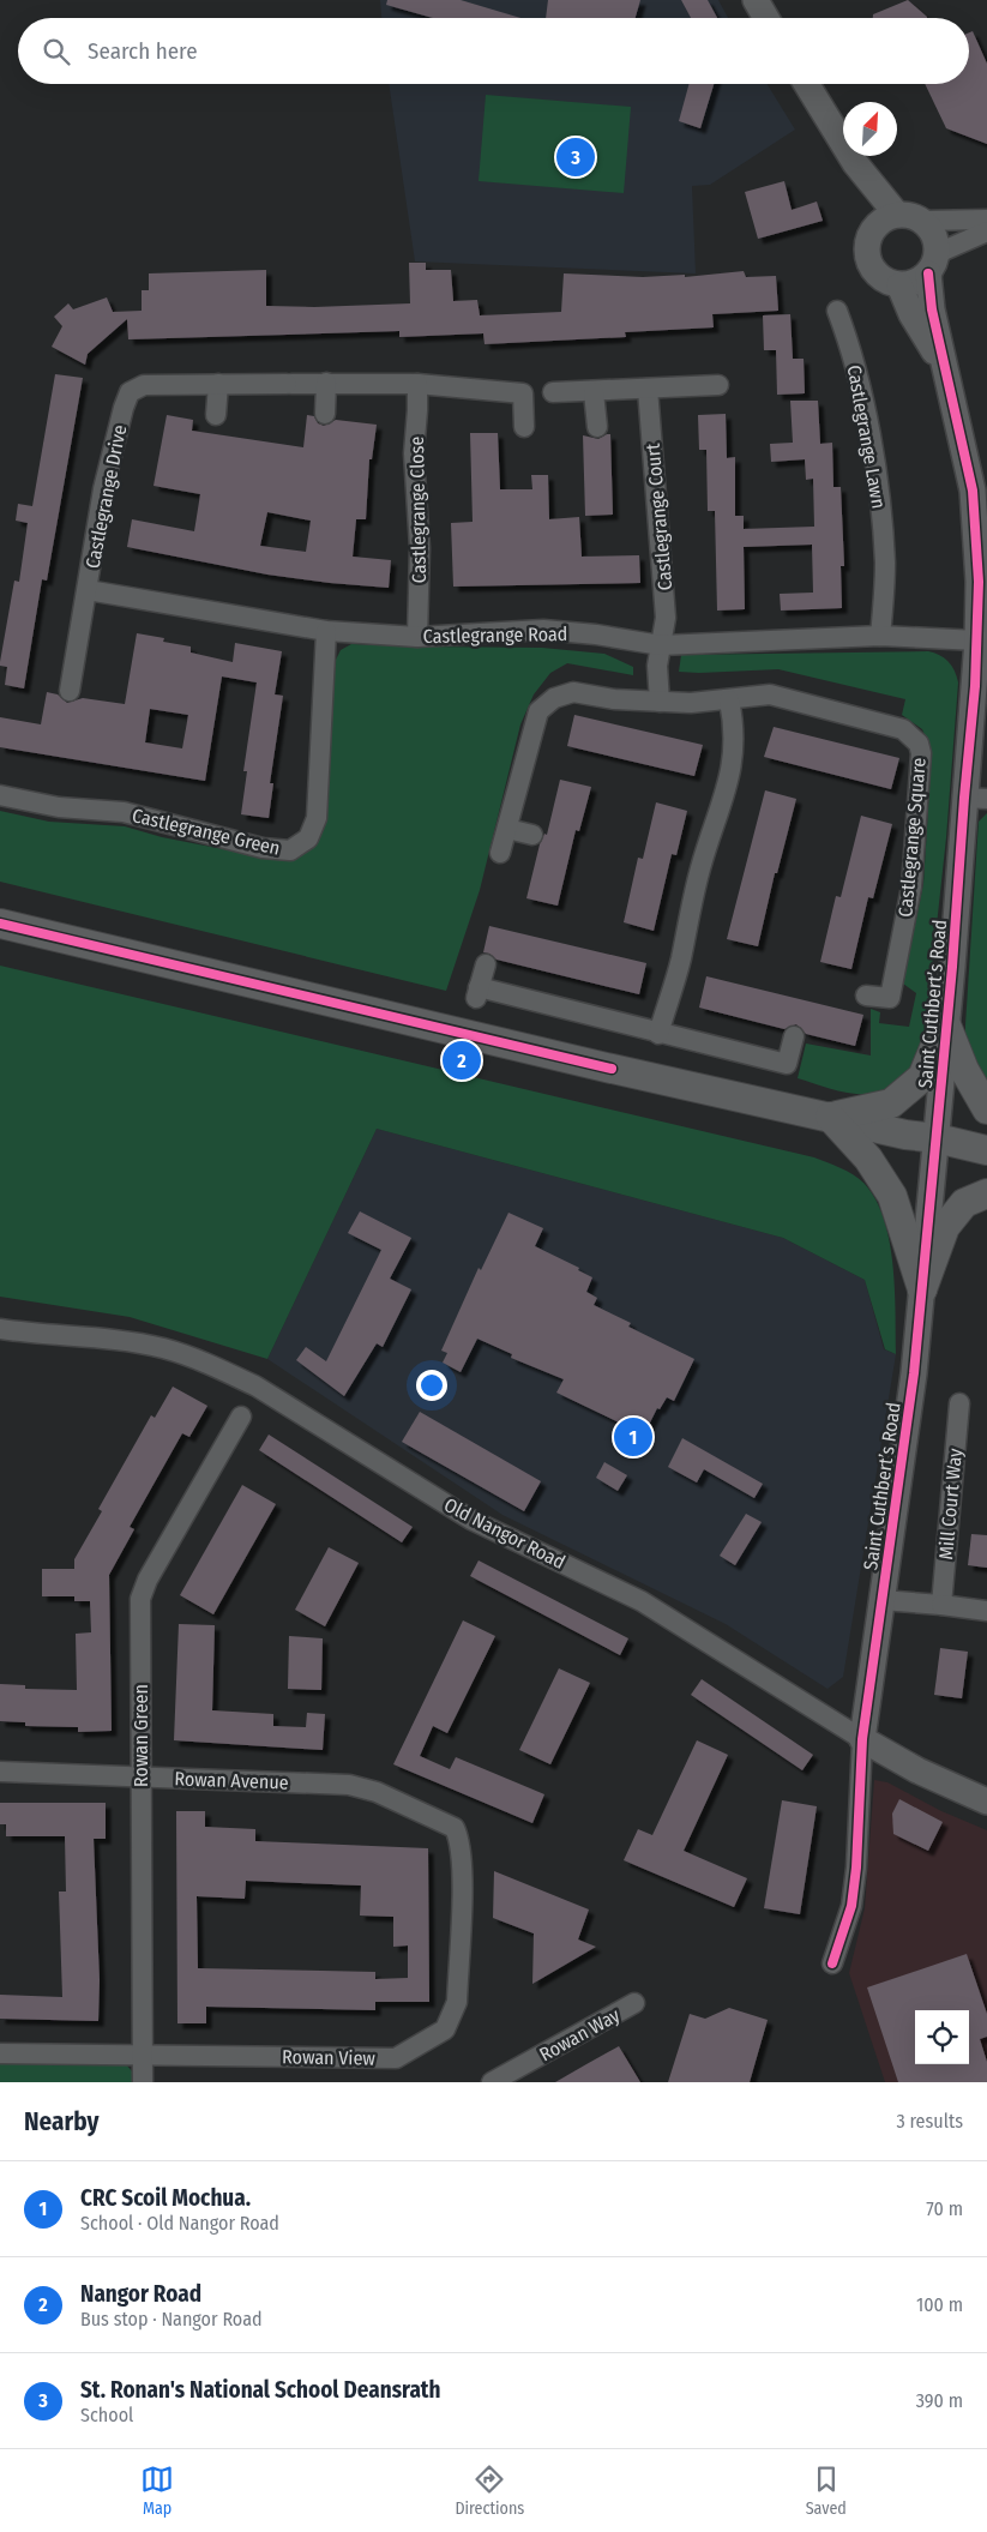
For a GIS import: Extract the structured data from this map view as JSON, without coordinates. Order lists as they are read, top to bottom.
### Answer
{
  "streets": {
    "street": [
      "Castlegrange Lawn",
      "Castlegrange Drive",
      "Castlegrange Close",
      "Castlegrange Court",
      "Castlegrange Road",
      "Castlegrange Green",
      "Castlegrange Square",
      "Saint Cuthbert’s Road",
      "Mill Court Way",
      "Old Nangor Road",
      "Rowan Green",
      "Rowan Avenue",
      "Rowan Way",
      "Rowan View"
    ]
  },
  "crossings": [
    ["Castlegrange Lawn", "Castlegrange Road"],
    ["Castlegrange Drive", "Castlegrange Road"],
    ["Castlegrange Close", "Castlegrange Road"],
    ["Castlegrange Court", "Castlegrange Road"],
    ["Castlegrange Road", "Castlegrange Green"],
    ["Castlegrange Road", "Saint Cuthbert’s Road"],
    ["Saint Cuthbert’s Road", "Old Nangor Road"],
    ["Rowan Green", "Rowan Avenue"],
    ["Rowan Green", "Rowan View"],
    ["Rowan Avenue", "Rowan View"]
  ],
  "north": "top right",
  "page": {
    "search": "Search here",
    "pins": ["3", "2", "1"],
    "heading": ["Nearby", "3 results"],
    "list": [
      {
        "mark": "1",
        "name": "CRC Scoil Mochua.",
        "note": "School · Old Nangor Road",
        "value": "70 m"
      },
      {
        "mark": "2",
        "name": "Nangor Road",
        "note": "Bus stop · Nangor Road",
        "value": "100 m"
      },
      {
        "mark": "3",
        "name": "St. Ronan's National School Deansrath",
        "note": "School",
        "value": "390 m"
      }
    ],
    "nav": ["Map", "Directions", "Saved"]
  }
}
